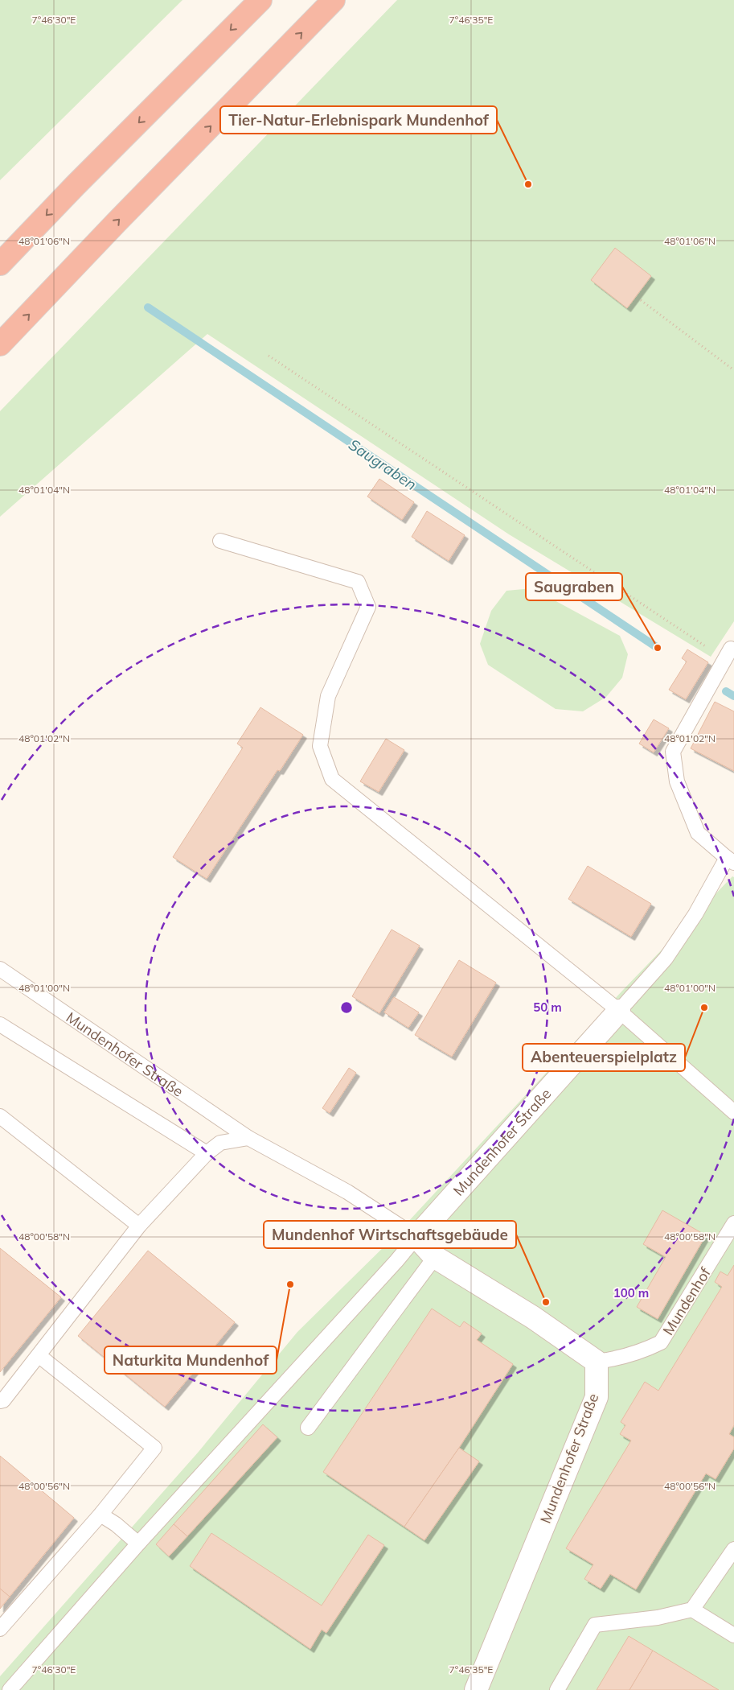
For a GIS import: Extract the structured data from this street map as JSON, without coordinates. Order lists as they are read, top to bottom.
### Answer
{
  "streets": {
    "street": ["Mundenhofer Straße"],
    "lane": ["Mundenhof"]
  },
  "crossings": [
    ["Mundenhofer Straße", "Mundenhof"]
  ],
  "water": ["Saugraben"],
  "places": [
    "Tier-Natur-Erlebnispark Mundenhof",
    "Saugraben",
    "Abenteuerspielplatz",
    "Naturkita Mundenhof",
    "Mundenhof Wirtschaftsgebäude"
  ],
  "coordinates": [
    "7°46'30\"E",
    "7°46'35\"E",
    "48°01'06\"N",
    "48°01'04\"N",
    "48°01'02\"N",
    "48°01'00\"N",
    "48°00'58\"N",
    "48°00'56\"N"
  ],
  "rings": ["50 m", "100 m"]
}
